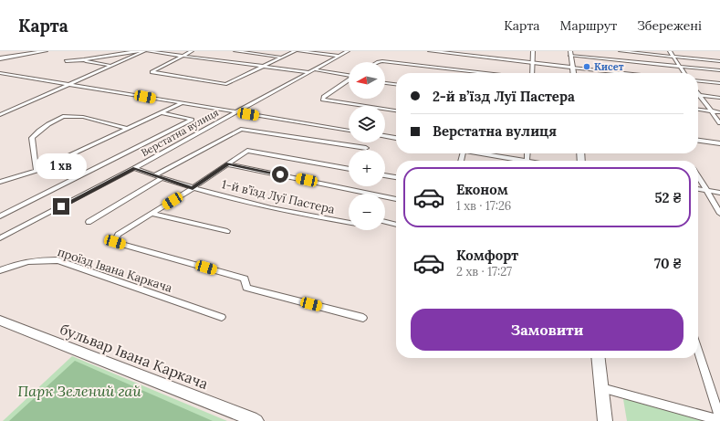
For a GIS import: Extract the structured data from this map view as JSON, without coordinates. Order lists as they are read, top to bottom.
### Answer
{
  "streets": {
    "street": [
      "Верстатна вулиця",
      "1-й в’їзд Луї Пастера",
      "проїзд Івана Каркача",
      "бульвар Івана Каркача"
    ]
  },
  "crossings": [
    ["Верстатна вулиця", "1-й в’їзд Луї Пастера"]
  ],
  "parks": ["Парк Зелений гай"],
  "places": ["Кисет"],
  "north": "left",
  "page": {
    "header": "Карта",
    "nav": ["Карта", "Маршрут", "Збережені"],
    "map_buttons": ["+", "−"],
    "banner": ["2-й в’їзд Луї Пастера", "Верстатна вулиця"],
    "bubble": "1 хв",
    "list": [
      {
        "name": "Економ",
        "note": "1 хв · 17:26",
        "value": "52 ₴"
      },
      {
        "name": "Комфорт",
        "note": "2 хв · 17:27",
        "value": "70 ₴"
      }
    ],
    "buttons": "Замовити"
  }
}
